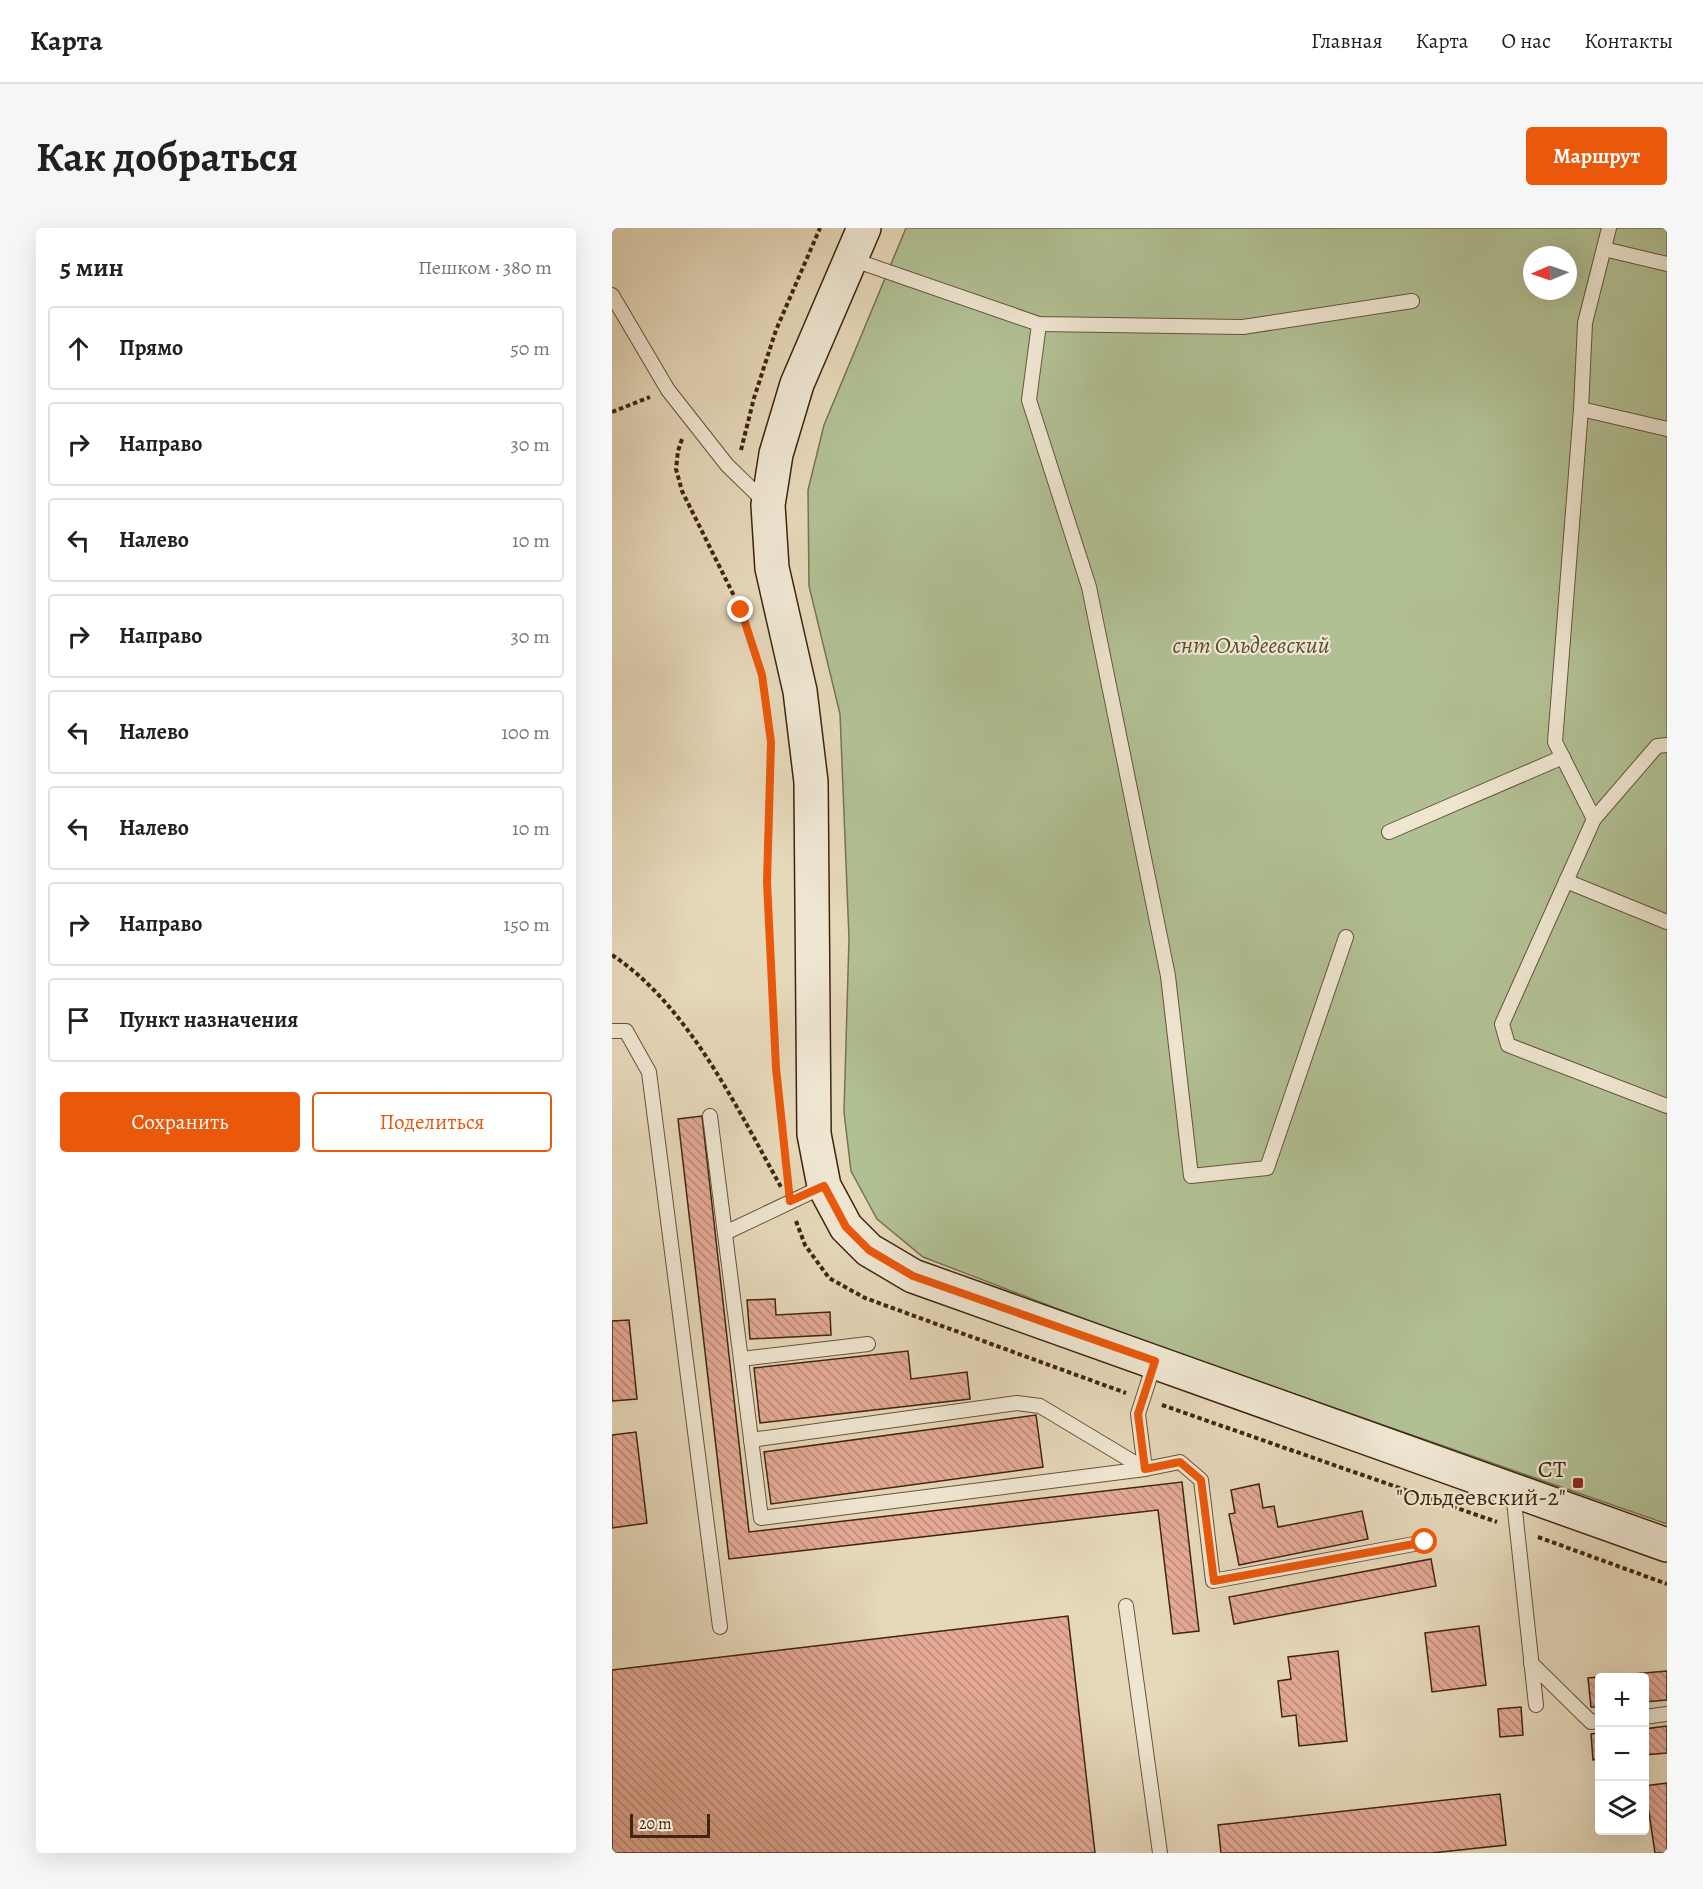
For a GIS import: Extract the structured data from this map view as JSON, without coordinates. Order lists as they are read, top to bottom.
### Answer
{
  "parks": ["снт Ольдеевский"],
  "places": {
    "transit": ["СТ \"Ольдеевский-2\""]
  },
  "scale_bar": "20 m",
  "north": "left",
  "page": {
    "header": "Карта",
    "nav": [
      "Главная",
      "Карта",
      "О нас",
      "Контакты"
    ],
    "buttons": [
      "Маршрут",
      ["Сохранить", "Поделиться"]
    ],
    "title": "Как добраться",
    "heading": ["5 мин", "Пешком · 380 m"],
    "list": [
      ["Прямо", "50 m"],
      ["Направо", "30 m"],
      ["Налево", "10 m"],
      ["Направо", "30 m"],
      ["Налево", "100 m"],
      ["Налево", "10 m"],
      ["Направо", "150 m"],
      "Пункт назначения"
    ],
    "map_buttons": ["+", "−"],
    "scale": "20 m"
  }
}
